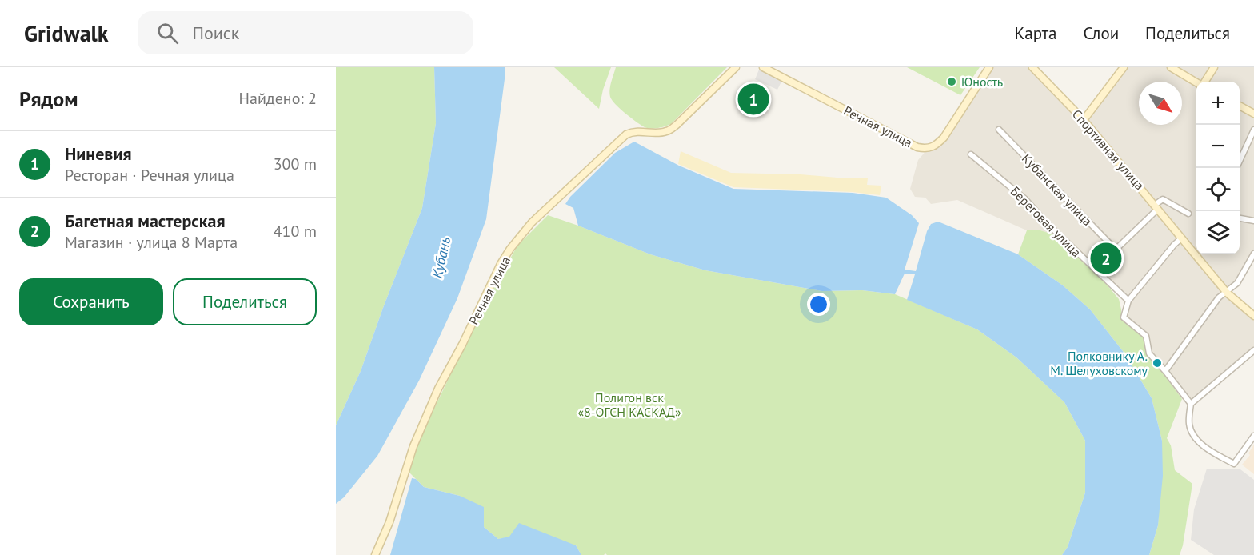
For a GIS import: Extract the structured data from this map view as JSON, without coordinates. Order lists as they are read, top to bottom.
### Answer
{
  "streets": {
    "main road": ["Речная улица", "Спортивная улица"],
    "street": ["Кубанская улица", "Береговая улица"]
  },
  "water": ["Кубань"],
  "parks": ["Полигон вск «8-ОГСН КАСКАД»"],
  "places": ["Юность", "Полковнику А. М. Шелуховскому"],
  "north": "bottom right",
  "page": {
    "header": "Gridwalk",
    "search": "Поиск",
    "nav": ["Карта", "Слои", "Поделиться"],
    "heading": ["Рядом", "Найдено: 2"],
    "map_buttons": ["+", "−"],
    "pins": ["1", "2"],
    "list": [
      {
        "mark": "1",
        "name": "Ниневия",
        "note": "Ресторан · Речная улица",
        "value": "300 m"
      },
      {
        "mark": "2",
        "name": "Багетная мастерская",
        "note": "Магазин · улица 8 Марта",
        "value": "410 m"
      }
    ],
    "buttons": ["Сохранить", "Поделиться"]
  }
}
